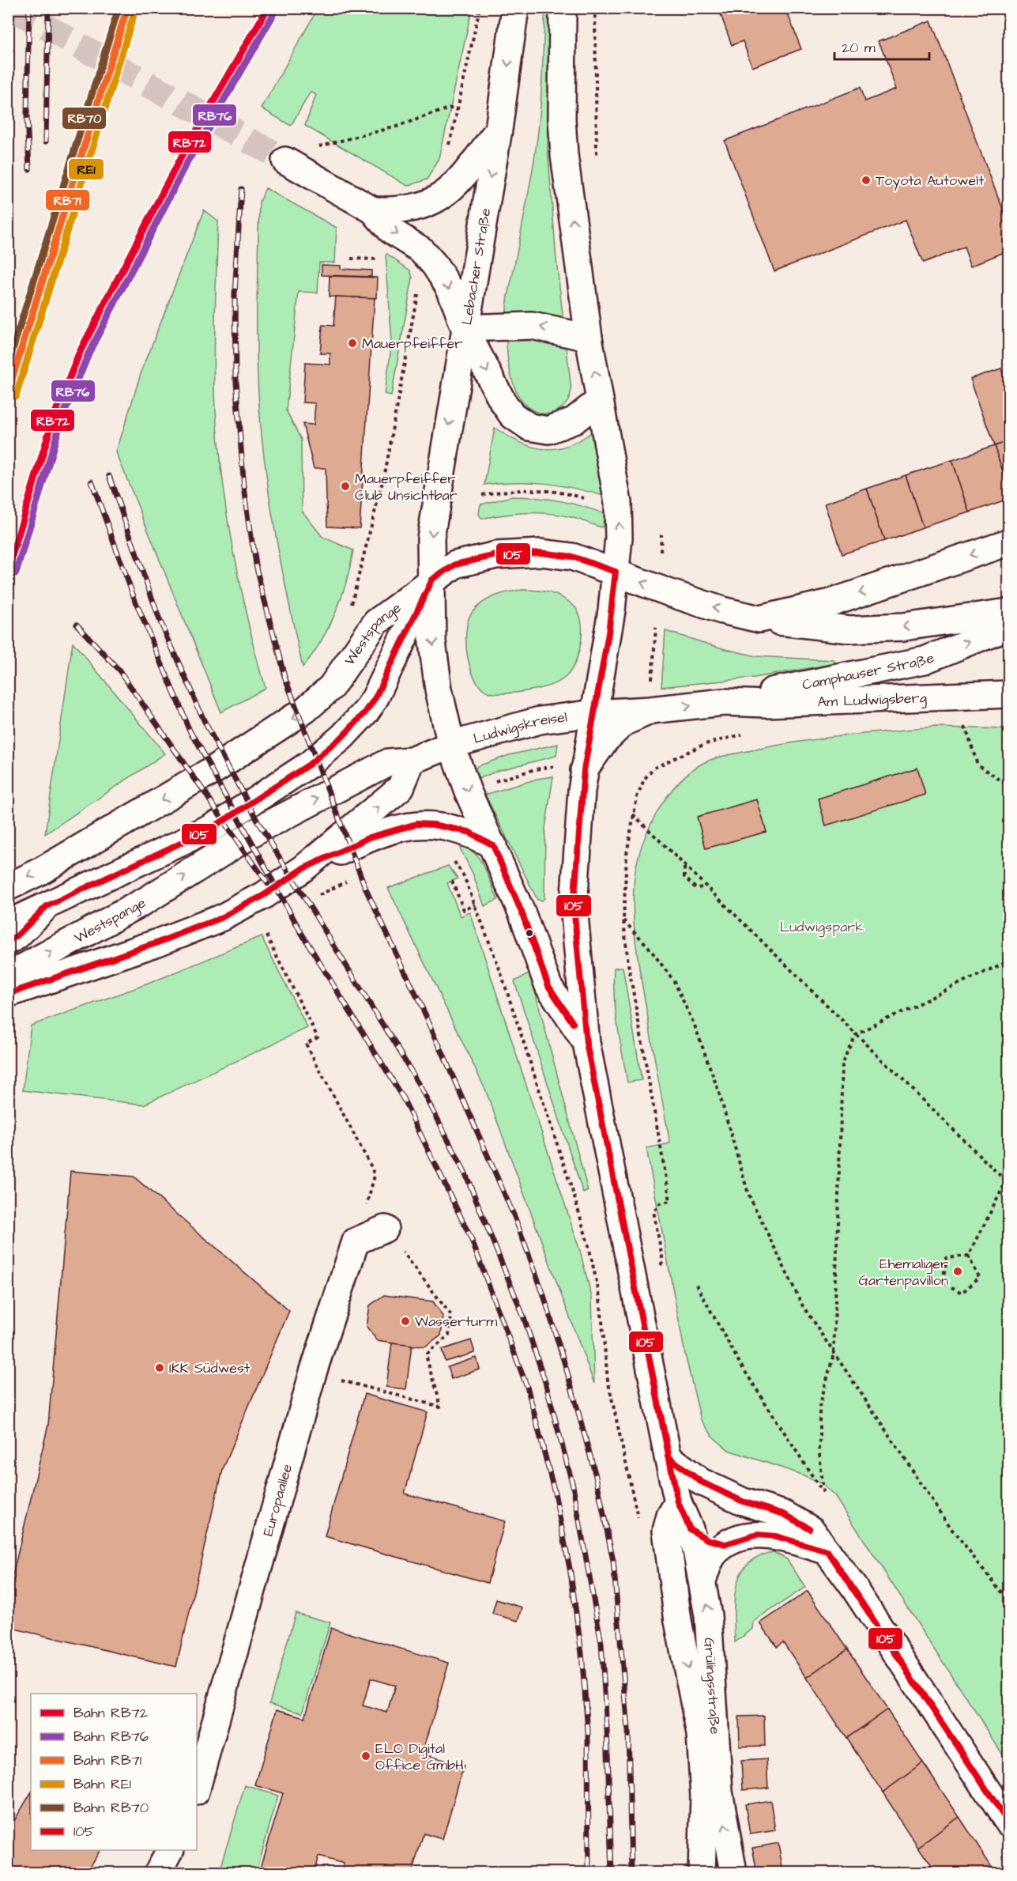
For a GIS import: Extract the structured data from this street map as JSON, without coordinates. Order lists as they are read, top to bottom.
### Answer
{
  "streets": {
    "main road": [
      "Lebacher Straße",
      "Westspange",
      "Camphauser Straße",
      "Am Ludwigsberg",
      "Ludwigskreisel",
      "Europaallee",
      "Grülingsstraße"
    ]
  },
  "crossings": [
    ["Lebacher Straße", "Westspange"],
    ["Westspange", "Ludwigskreisel"],
    ["Westspange", "Grülingsstraße"],
    ["Camphauser Straße", "Am Ludwigsberg"],
    ["Am Ludwigsberg", "Ludwigskreisel"],
    ["Am Ludwigsberg", "Grülingsstraße"],
    ["Ludwigskreisel", "Grülingsstraße"]
  ],
  "parks": ["Ludwigspark"],
  "places": [
    "Toyota Autowelt",
    "Mauerpfeiffer",
    "Mauerpfeiffer Club Unsichtbar",
    "Ehemaliger Gartenpavillon",
    "Wasserturm",
    "IKK Südwest",
    "ELO Digital Office GmbH"
  ],
  "lines": [
    "rail line RB72",
    "rail line RB71",
    "rail line RB70",
    "rail line RE1",
    "rail line RB76",
    "transit line 105"
  ],
  "legend": [
    "Bahn RB72",
    "Bahn RB76",
    "Bahn RB71",
    "Bahn RE1",
    "Bahn RB70",
    "105"
  ],
  "scale_bar": "20 m"
}
